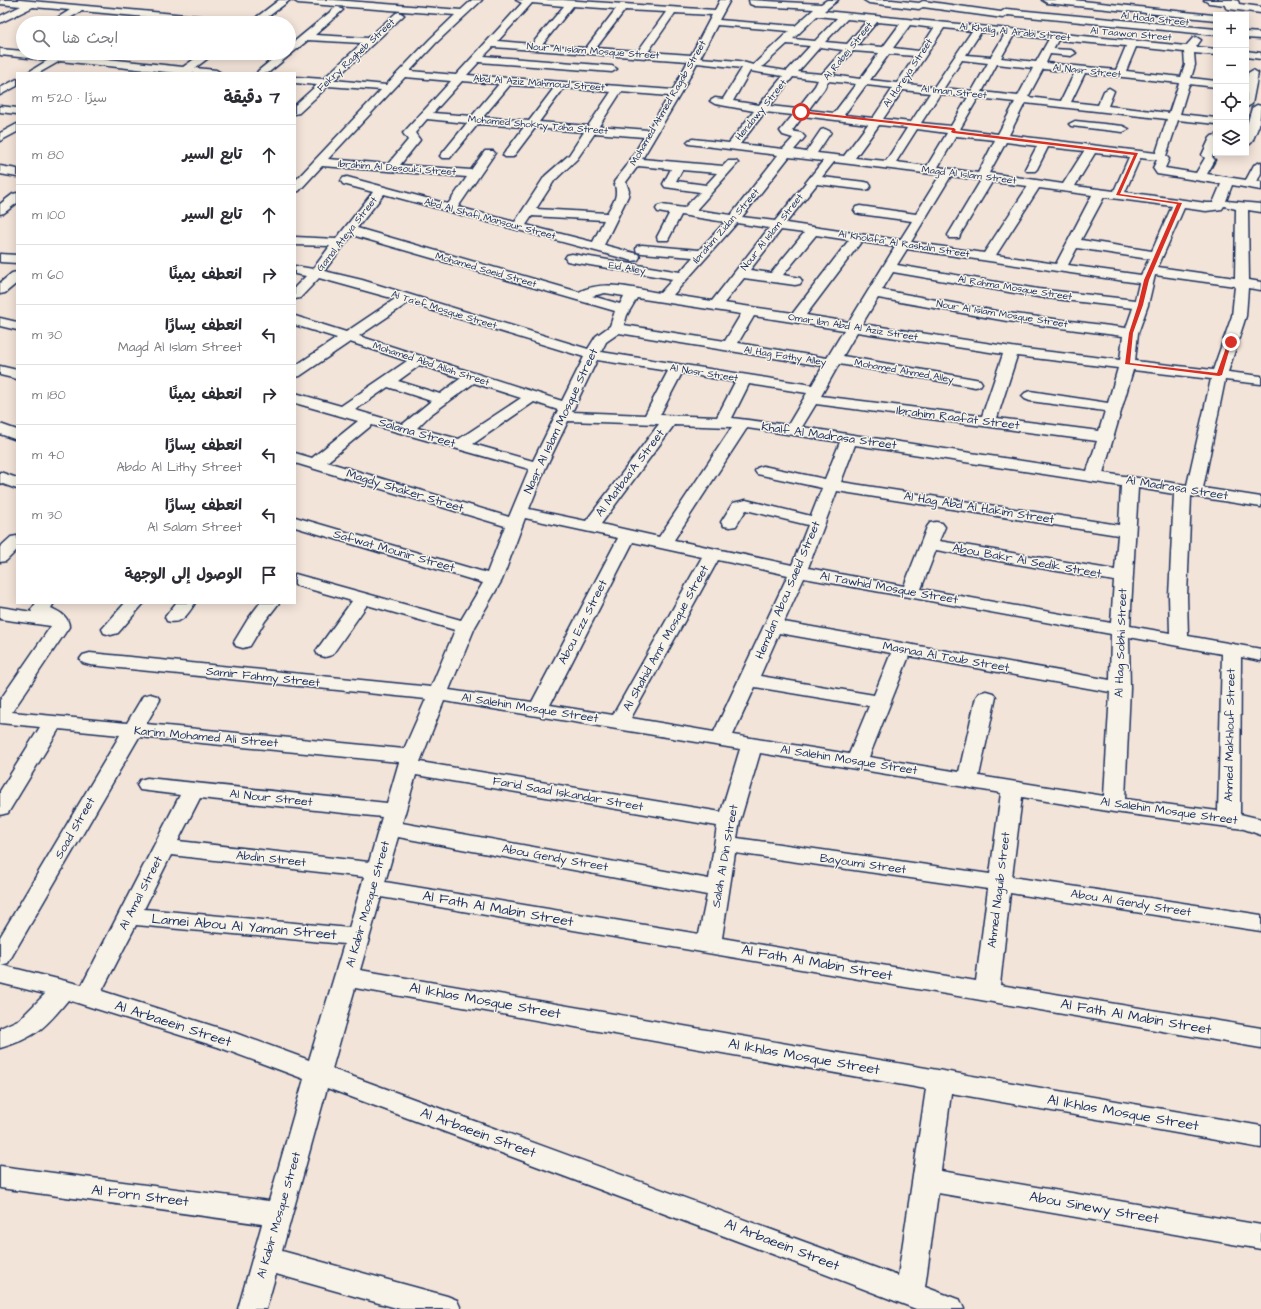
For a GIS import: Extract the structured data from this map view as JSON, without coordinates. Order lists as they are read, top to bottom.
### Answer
{
  "streets": {
    "street": [
      "Al Hoda Street",
      "Al Khalig Al Arabi Street",
      "Al Taawon Street",
      "Nour Al Islam Mosque Street",
      "Al Rabei Street",
      "Fekry Ragheb Street",
      "Al Nasr Street",
      "Al Horeya Street",
      "Abd Al Aziz Mahmoud Street",
      "Al Iman Street",
      "Mohamed Ahmed Ragab Street",
      "Hendawy Street",
      "Mohamed Shokry Taha Street",
      "Ibrahim Al Desouki Street",
      "Magd Al Islam Street",
      "Abd Al Shafi Mansour Street",
      "Ibrahim Zidan Street",
      "Nour Al Islam Street",
      "Gamal Ateya Street",
      "Al Kholafa' Al Rashdin Street",
      "Eid Alley",
      "Mohamed Saeid Street",
      "Al Rahma Mosque Street",
      "Al Ta'ef Mosque Street",
      "Omar Ibn Abd Al Aziz Street",
      "Al Hag Fathy Alley",
      "Mohamed Abd Allah Street",
      "Mohamed Ahmed Alley",
      "Ibrahim Raafat Street",
      "Nasr Al Islam Mosque Street",
      "Salama Street",
      "Khalf Al Madrasa Street",
      "Al Matbaa'A Street",
      "Al Madrasa Street",
      "Magdy Shaker Street",
      "Al Hag Abd Al Hakim Street",
      "Safwat Mounir Street",
      "Abou Bakr Al Sedik Street",
      "Al Tawhid Mosque Street",
      "Hemdan Abou Saeid Street",
      "Abou Ezz Street",
      "Al Shahid Amr Mosque Street",
      "Al Hag Sobhi Street",
      "Masnaa Al Toub Street",
      "Samir Fahmy Street",
      "Al Salehin Mosque Street",
      "Ahmed Makhlouf Street",
      "Karim Mohamed Ali Street",
      "Farid Saad Iskandar Street",
      "Al Nour Street",
      "Soad Street",
      "Salah Al Din Street",
      "Abou Gendy Street",
      "Abdin Street",
      "Bayoumi Street",
      "Ahmed Naguib Street",
      "Al Amal Street",
      "Abou Al Gendy Street",
      "Al Kabir Mosque Street",
      "Al Fath Al Mabin Street",
      "Lamei Abou Al Yaman Street",
      "Al Ikhlas Mosque Street",
      "Al Arbaeein Street",
      "Al Forn Street",
      "Abou Sinewy Street"
    ]
  },
  "crossings": [
    ["Al Hoda Street", "Al Taawon Street"],
    ["Al Khalig Al Arabi Street", "Al Taawon Street"],
    ["Al Khalig Al Arabi Street", "Al Rabei Street"],
    ["Al Khalig Al Arabi Street", "Al Horeya Street"],
    ["Al Khalig Al Arabi Street", "Hendawy Street"],
    ["Nour Al Islam Mosque Street", "Al Iman Street"],
    ["Nour Al Islam Mosque Street", "Mohamed Ahmed Ragab Street"],
    ["Al Rabei Street", "Al Iman Street"],
    ["Al Rabei Street", "Magd Al Islam Street"],
    ["Al Rabei Street", "Ibrahim Zidan Street"],
    ["Al Nasr Street", "Al Ta'ef Mosque Street"],
    ["Al Nasr Street", "Ibrahim Raafat Street"],
    ["Al Nasr Street", "Nasr Al Islam Mosque Street"],
    ["Al Horeya Street", "Al Iman Street"],
    ["Al Horeya Street", "Magd Al Islam Street"],
    ["Abd Al Aziz Mahmoud Street", "Mohamed Ahmed Ragab Street"],
    ["Al Iman Street", "Mohamed Ahmed Ragab Street"],
    ["Al Iman Street", "Hendawy Street"],
    ["Mohamed Ahmed Ragab Street", "Mohamed Shokry Taha Street"],
    ["Mohamed Ahmed Ragab Street", "Abd Al Shafi Mansour Street"],
    ["Hendawy Street", "Magd Al Islam Street"],
    ["Magd Al Islam Street", "Ibrahim Zidan Street"],
    ["Magd Al Islam Street", "Nour Al Islam Street"],
    ["Abd Al Shafi Mansour Street", "Ibrahim Zidan Street"],
    ["Abd Al Shafi Mansour Street", "Gamal Ateya Street"],
    ["Ibrahim Zidan Street", "Al Kholafa' Al Rashdin Street"],
    ["Ibrahim Zidan Street", "Eid Alley"],
    ["Ibrahim Zidan Street", "Omar Ibn Abd Al Aziz Street"],
    ["Nour Al Islam Street", "Al Kholafa' Al Rashdin Street"],
    ["Nour Al Islam Street", "Omar Ibn Abd Al Aziz Street"],
    ["Gamal Ateya Street", "Mohamed Saeid Street"],
    ["Gamal Ateya Street", "Al Ta'ef Mosque Street"],
    ["Mohamed Saeid Street", "Omar Ibn Abd Al Aziz Street"],
    ["Al Ta'ef Mosque Street", "Nasr Al Islam Mosque Street"],
    ["Omar Ibn Abd Al Aziz Street", "Al Hag Fathy Alley"],
    ["Al Hag Fathy Alley", "Mohamed Ahmed Alley"],
    ["Mohamed Abd Allah Street", "Nasr Al Islam Mosque Street"],
    ["Mohamed Abd Allah Street", "Khalf Al Madrasa Street"],
    ["Nasr Al Islam Mosque Street", "Salama Street"],
    ["Nasr Al Islam Mosque Street", "Khalf Al Madrasa Street"],
    ["Nasr Al Islam Mosque Street", "Magdy Shaker Street"],
    ["Nasr Al Islam Mosque Street", "Al Tawhid Mosque Street"],
    ["Nasr Al Islam Mosque Street", "Al Kabir Mosque Street"],
    ["Khalf Al Madrasa Street", "Al Matbaa'A Street"],
    ["Khalf Al Madrasa Street", "Al Madrasa Street"],
    ["Khalf Al Madrasa Street", "Hemdan Abou Saeid Street"],
    ["Al Matbaa'A Street", "Al Tawhid Mosque Street"],
    ["Al Madrasa Street", "Al Hag Sobhi Street"],
    ["Magdy Shaker Street", "Al Tawhid Mosque Street"],
    ["Magdy Shaker Street", "Al Kabir Mosque Street"],
    ["Al Hag Abd Al Hakim Street", "Hemdan Abou Saeid Street"],
    ["Al Hag Abd Al Hakim Street", "Al Hag Sobhi Street"],
    ["Safwat Mounir Street", "Al Kabir Mosque Street"],
    ["Abou Bakr Al Sedik Street", "Al Hag Sobhi Street"],
    ["Al Tawhid Mosque Street", "Hemdan Abou Saeid Street"],
    ["Al Tawhid Mosque Street", "Abou Ezz Street"],
    ["Al Tawhid Mosque Street", "Al Shahid Amr Mosque Street"],
    ["Al Tawhid Mosque Street", "Al Hag Sobhi Street"],
    ["Al Tawhid Mosque Street", "Ahmed Makhlouf Street"],
    ["Al Tawhid Mosque Street", "Al Kabir Mosque Street"],
    ["Hemdan Abou Saeid Street", "Masnaa Al Toub Street"],
    ["Hemdan Abou Saeid Street", "Al Salehin Mosque Street"],
    ["Abou Ezz Street", "Al Salehin Mosque Street"],
    ["Al Shahid Amr Mosque Street", "Al Salehin Mosque Street"],
    ["Al Hag Sobhi Street", "Masnaa Al Toub Street"],
    ["Al Hag Sobhi Street", "Al Salehin Mosque Street"],
    ["Samir Fahmy Street", "Al Salehin Mosque Street"],
    ["Samir Fahmy Street", "Al Kabir Mosque Street"],
    ["Al Salehin Mosque Street", "Ahmed Makhlouf Street"],
    ["Al Salehin Mosque Street", "Salah Al Din Street"],
    ["Al Salehin Mosque Street", "Ahmed Naguib Street"],
    ["Al Salehin Mosque Street", "Al Kabir Mosque Street"],
    ["Karim Mohamed Ali Street", "Farid Saad Iskandar Street"],
    ["Karim Mohamed Ali Street", "Soad Street"],
    ["Karim Mohamed Ali Street", "Al Kabir Mosque Street"],
    ["Farid Saad Iskandar Street", "Salah Al Din Street"],
    ["Farid Saad Iskandar Street", "Al Kabir Mosque Street"],
    ["Al Nour Street", "Abou Gendy Street"],
    ["Al Nour Street", "Al Amal Street"],
    ["Al Nour Street", "Al Kabir Mosque Street"],
    ["Salah Al Din Street", "Abou Gendy Street"],
    ["Salah Al Din Street", "Bayoumi Street"],
    ["Salah Al Din Street", "Al Fath Al Mabin Street"],
    ["Abou Gendy Street", "Al Kabir Mosque Street"],
    ["Abdin Street", "Al Amal Street"],
    ["Abdin Street", "Al Kabir Mosque Street"],
    ["Abdin Street", "Al Fath Al Mabin Street"],
    ["Bayoumi Street", "Ahmed Naguib Street"],
    ["Bayoumi Street", "Abou Al Gendy Street"],
    ["Ahmed Naguib Street", "Abou Al Gendy Street"],
    ["Ahmed Naguib Street", "Al Fath Al Mabin Street"],
    ["Al Amal Street", "Lamei Abou Al Yaman Street"],
    ["Al Amal Street", "Al Arbaeein Street"],
    ["Al Kabir Mosque Street", "Al Fath Al Mabin Street"],
    ["Al Kabir Mosque Street", "Lamei Abou Al Yaman Street"],
    ["Al Kabir Mosque Street", "Al Ikhlas Mosque Street"],
    ["Al Kabir Mosque Street", "Al Arbaeein Street"],
    ["Al Kabir Mosque Street", "Al Forn Street"]
  ],
  "page": {
    "map_buttons": ["+", "−"],
    "search": "ابحث هنا",
    "heading": ["7 دقيقة", "سيرًا · 520 m"],
    "list": [
      ["تابع السير", "80 m"],
      ["تابع السير", "100 m"],
      ["انعطف يمينًا", "60 m"],
      ["انعطف يسارًا", "Magd Al Islam Street", "30 m"],
      ["انعطف يمينًا", "180 m"],
      ["انعطف يسارًا", "Abdo Al Lithy Street", "40 m"],
      ["انعطف يسارًا", "Al Salam Street", "30 m"],
      "الوصول إلى الوجهة"
    ]
  }
}
